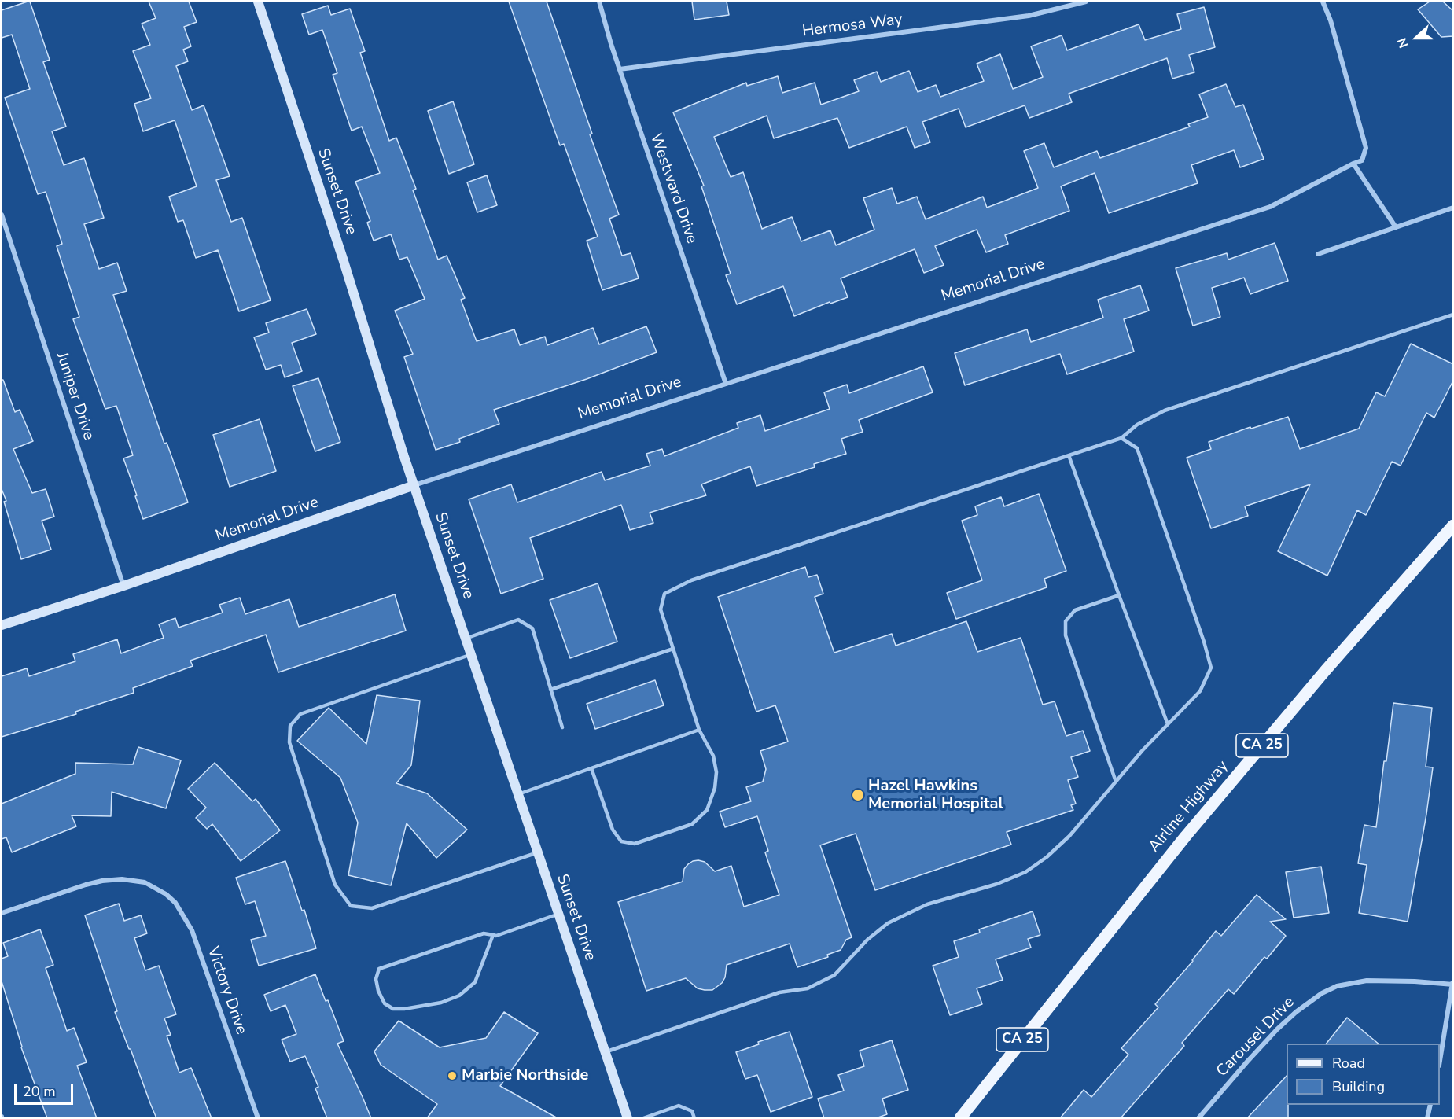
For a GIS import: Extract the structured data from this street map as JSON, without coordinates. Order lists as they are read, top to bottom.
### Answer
{
  "streets": {
    "main road": ["CA 25", "Airline Highway"],
    "street": [
      "Hermosa Way",
      "Westward Drive",
      "Sunset Drive",
      "Memorial Drive",
      "Juniper Drive",
      "Victory Drive",
      "Carousel Drive"
    ]
  },
  "crossings": [
    ["Hermosa Way", "Westward Drive"],
    ["Westward Drive", "Memorial Drive"],
    ["Sunset Drive", "Memorial Drive"],
    ["Memorial Drive", "Juniper Drive"]
  ],
  "places": ["Hazel Hawkins Memorial Hospital", "Marbie Northside"],
  "legend": ["Road", "Building"],
  "scale_bar": "20 m",
  "north": "left"
}
